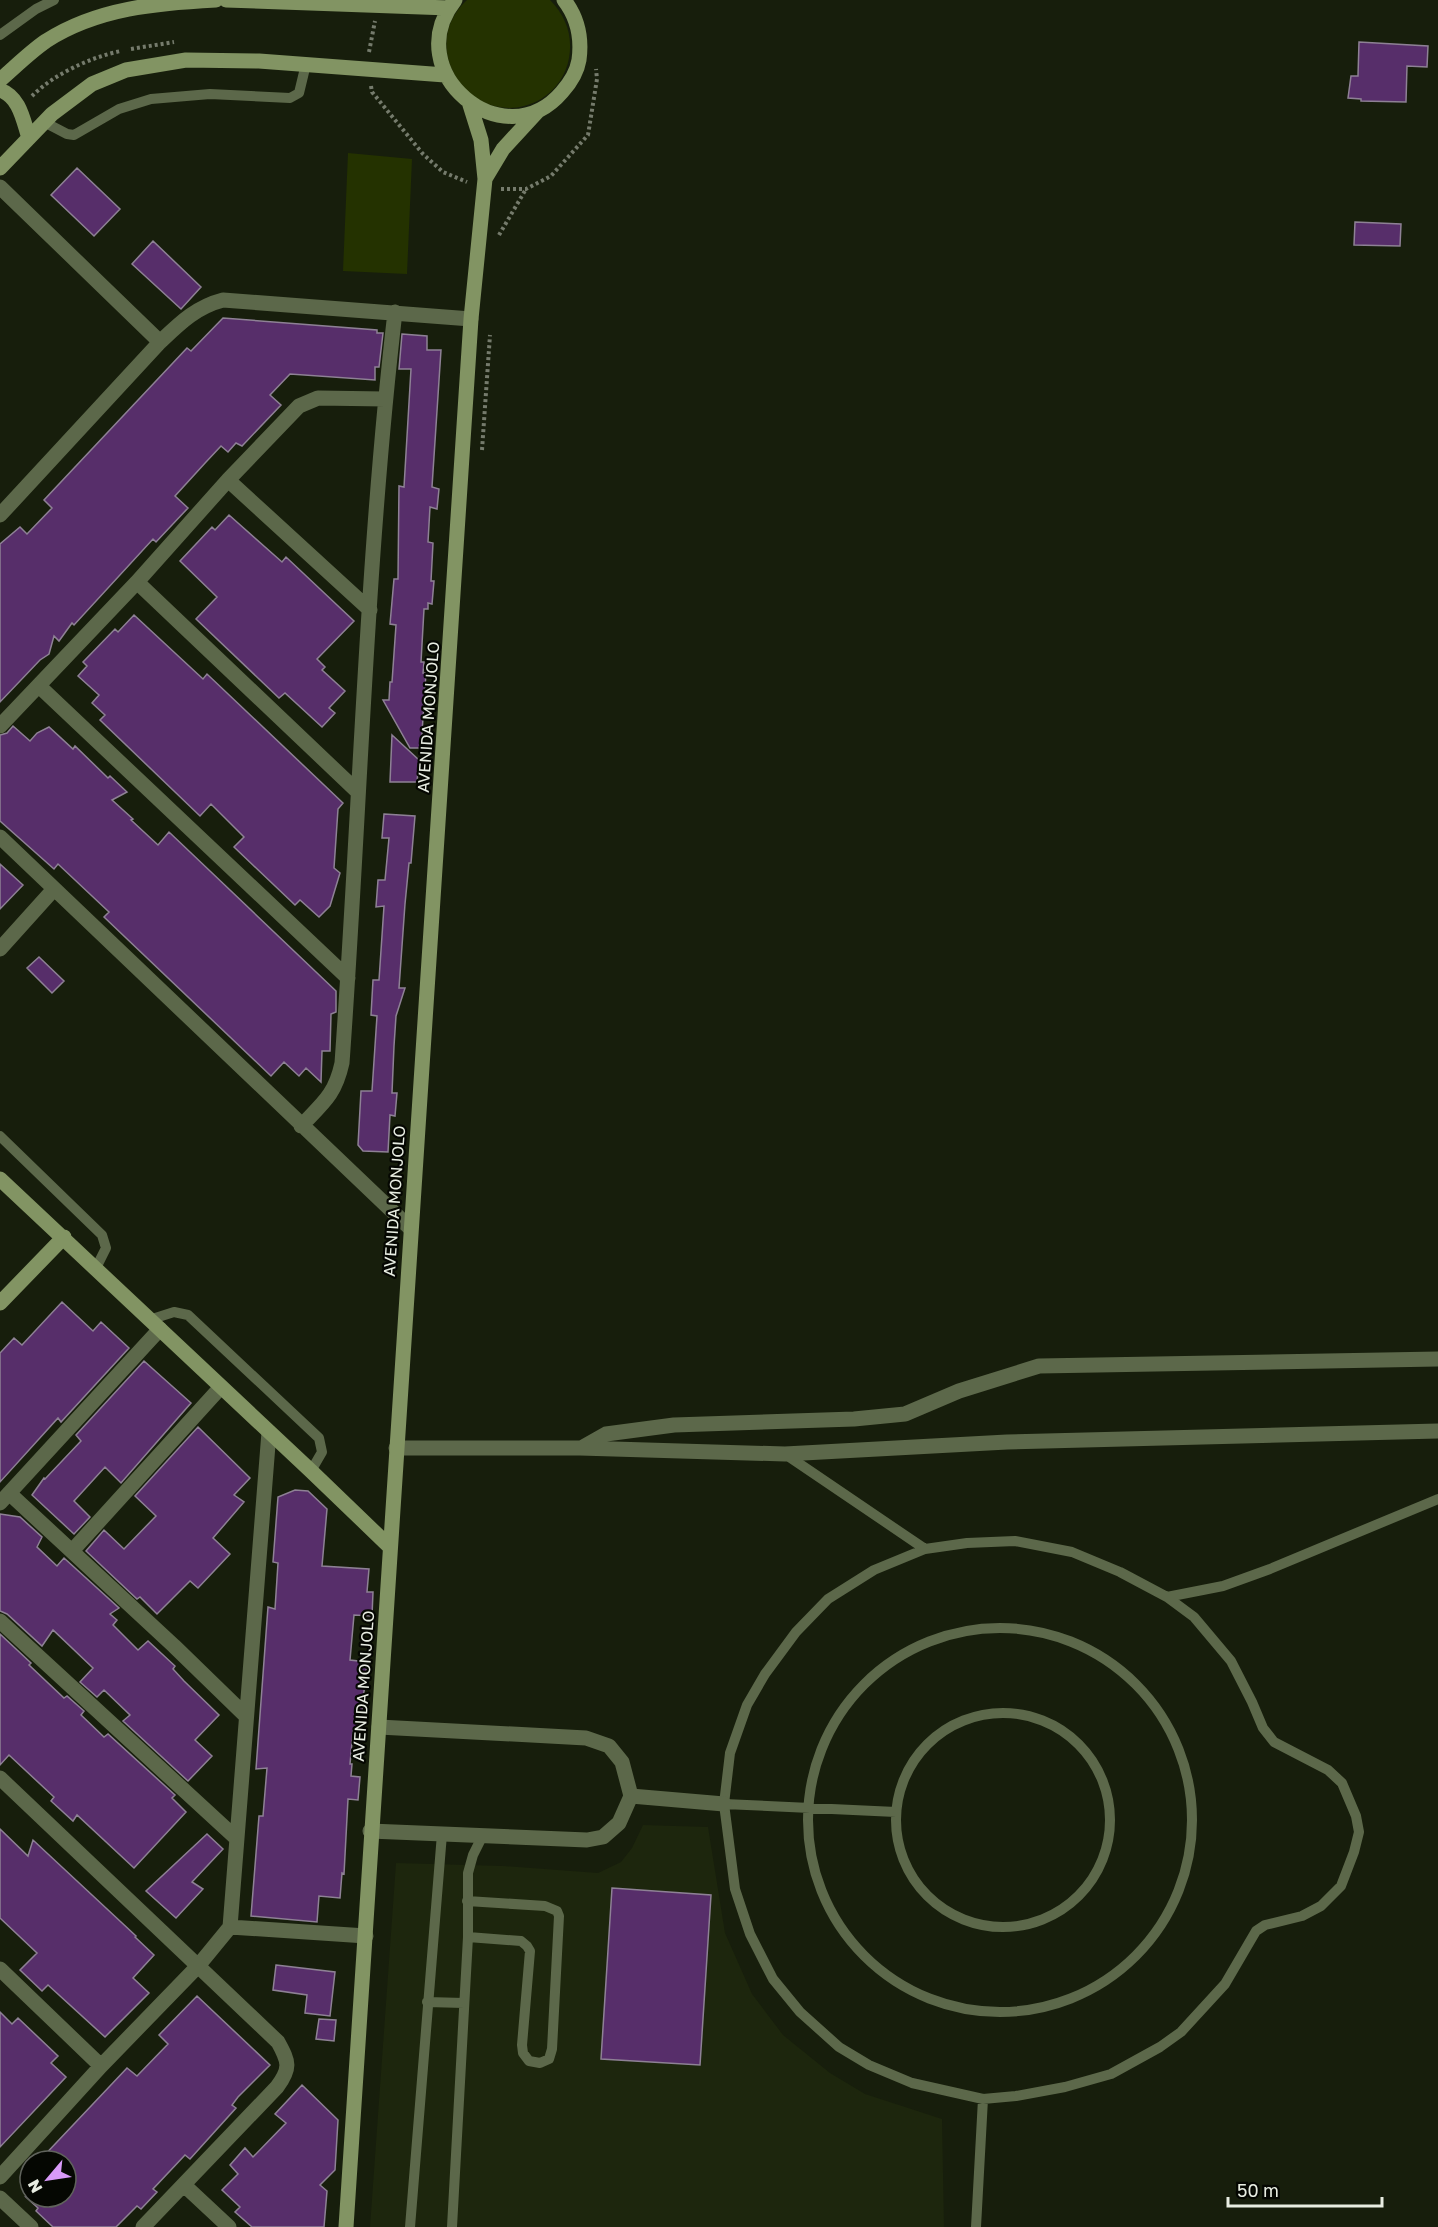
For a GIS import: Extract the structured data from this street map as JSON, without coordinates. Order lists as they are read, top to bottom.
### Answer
{
  "streets": {
    "street": ["AVENIDA MONJOLO"]
  },
  "scale_bar": "50 m",
  "north": "bottom left"
}
